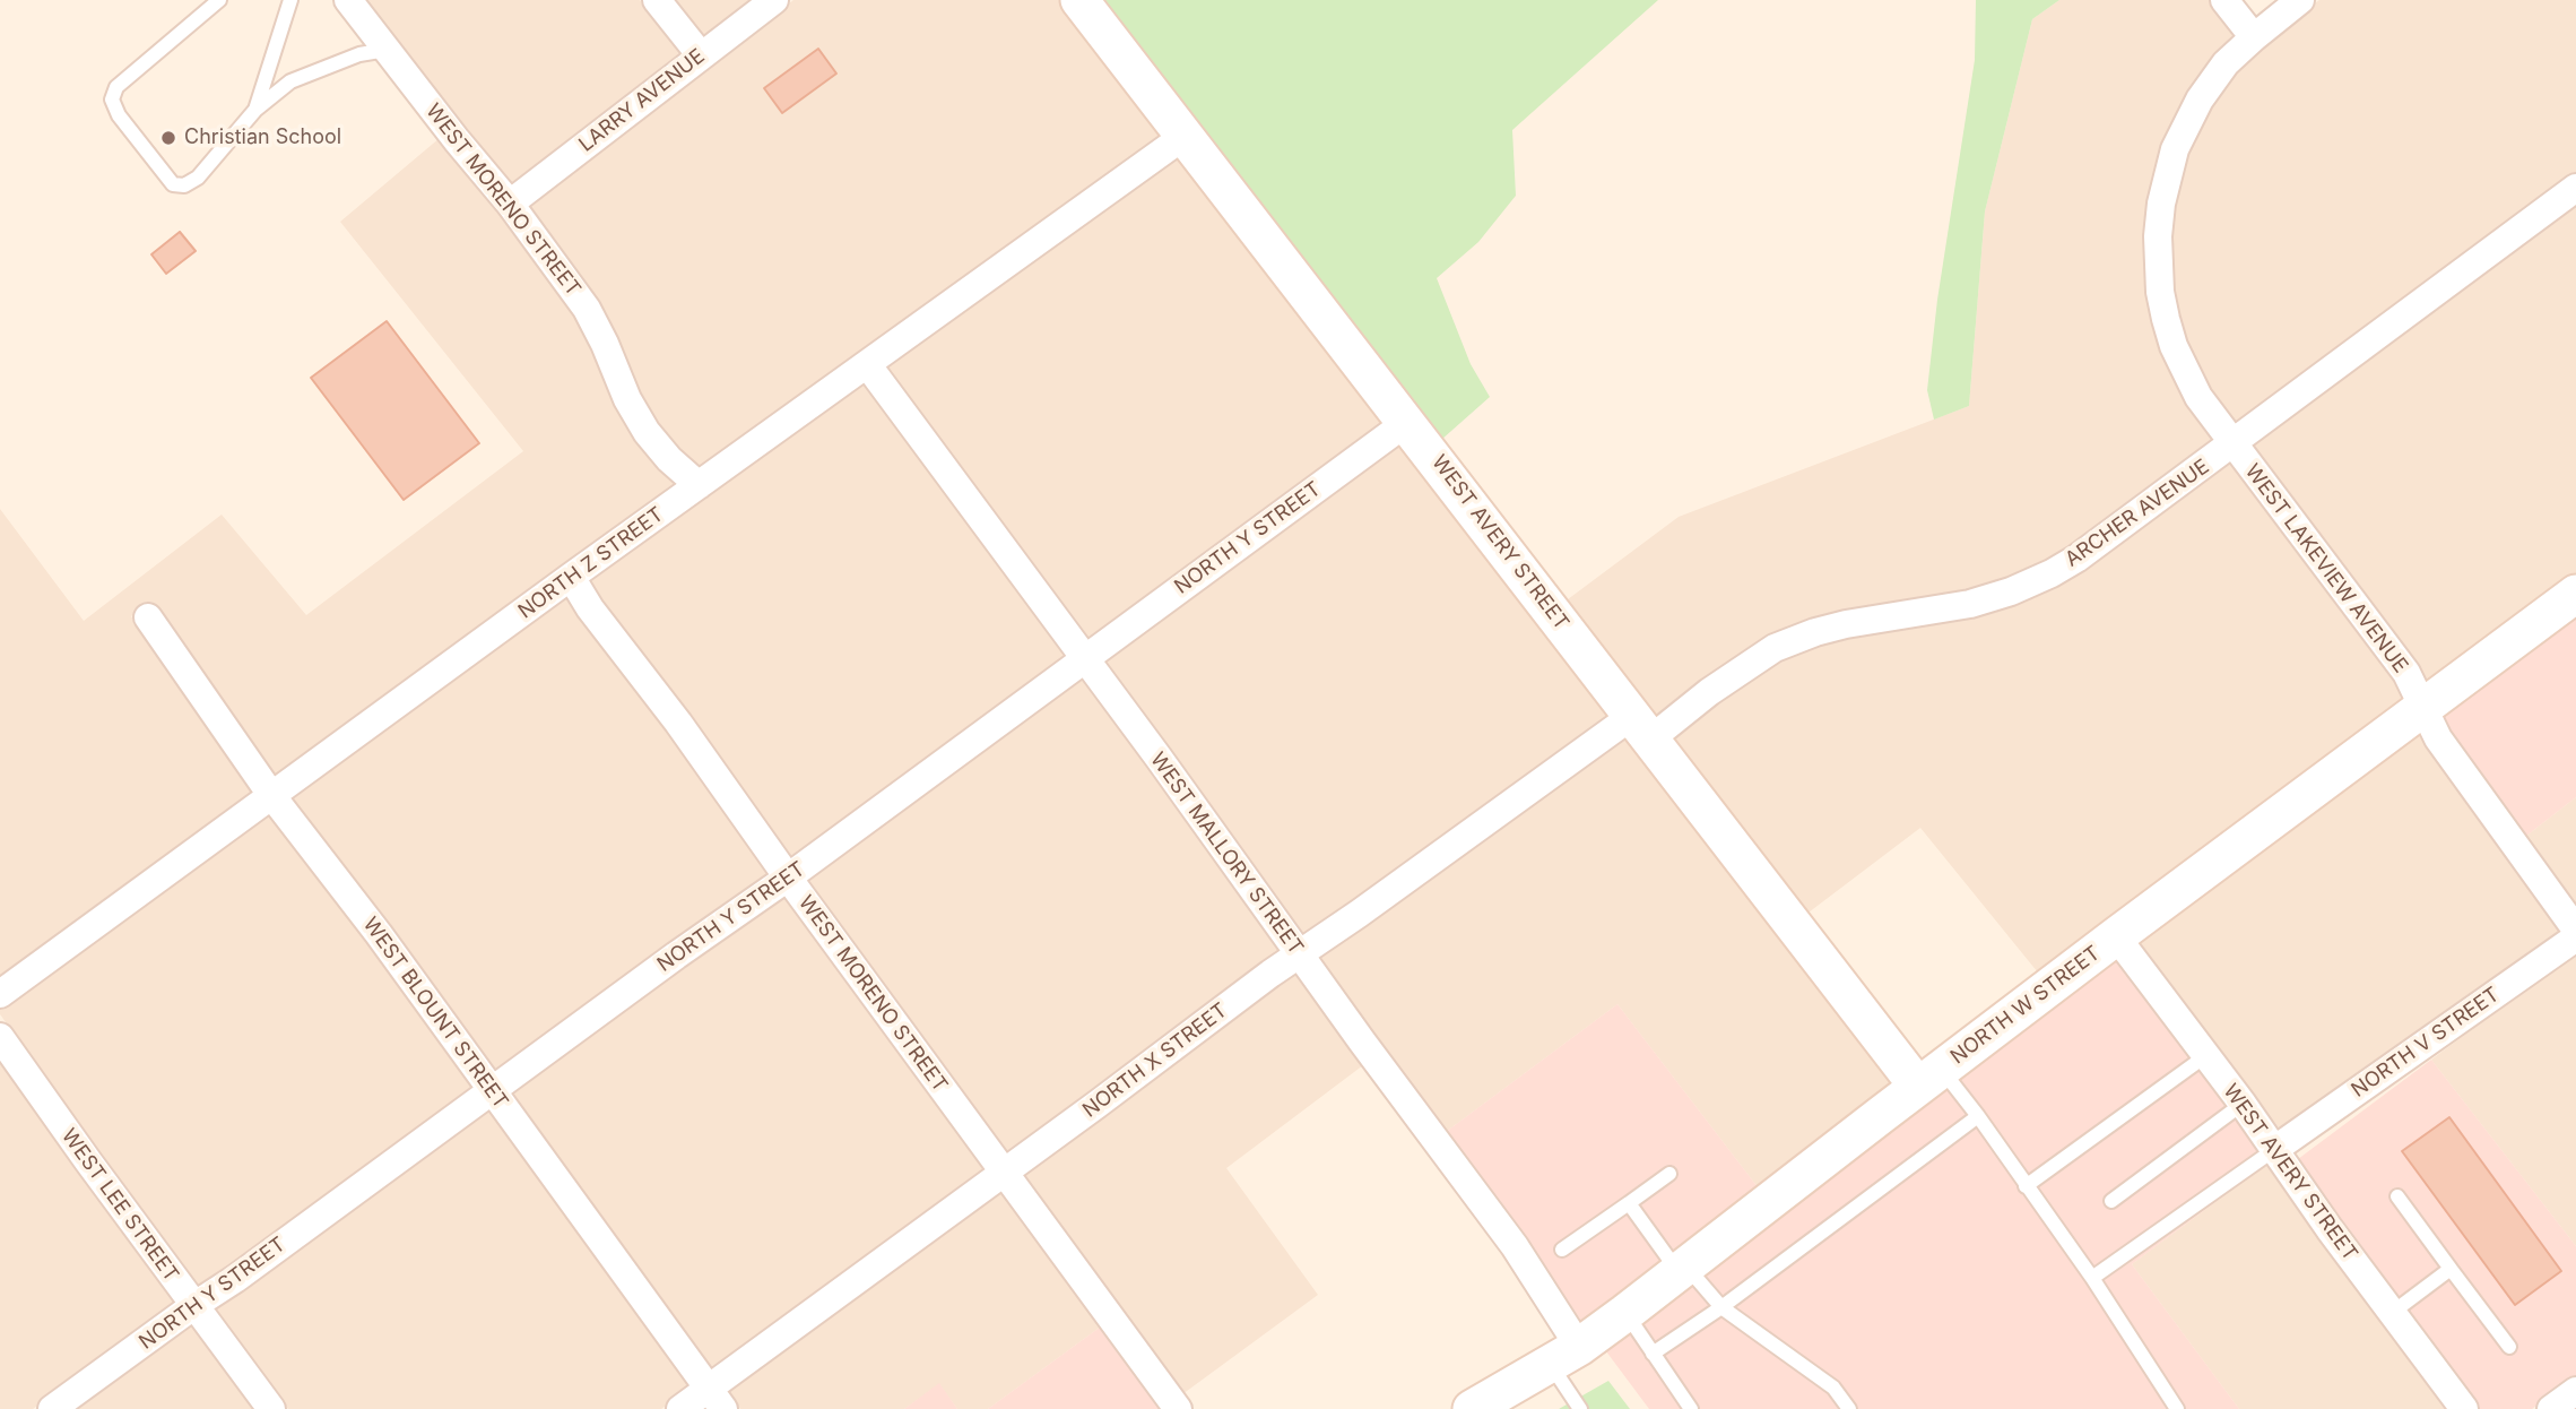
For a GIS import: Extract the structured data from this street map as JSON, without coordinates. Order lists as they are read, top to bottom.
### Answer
{
  "streets": {
    "street": [
      "LARRY AVENUE",
      "WEST MORENO STREET",
      "ARCHER AVENUE",
      "NORTH Y STREET",
      "WEST AVERY STREET",
      "NORTH Z STREET",
      "WEST LAKEVIEW AVENUE",
      "WEST MALLORY STREET",
      "NORTH W STREET",
      "WEST BLOUNT STREET",
      "NORTH V STREET",
      "NORTH X STREET",
      "WEST LEE STREET"
    ]
  },
  "crossings": [
    ["LARRY AVENUE", "WEST MORENO STREET"],
    ["WEST MORENO STREET", "NORTH Y STREET"],
    ["WEST MORENO STREET", "NORTH Z STREET"],
    ["WEST MORENO STREET", "NORTH X STREET"],
    ["ARCHER AVENUE", "WEST AVERY STREET"],
    ["ARCHER AVENUE", "WEST LAKEVIEW AVENUE"],
    ["ARCHER AVENUE", "NORTH X STREET"],
    ["NORTH Y STREET", "WEST AVERY STREET"],
    ["NORTH Y STREET", "WEST MALLORY STREET"],
    ["NORTH Y STREET", "WEST BLOUNT STREET"],
    ["NORTH Y STREET", "WEST LEE STREET"],
    ["WEST AVERY STREET", "NORTH Z STREET"],
    ["WEST AVERY STREET", "NORTH W STREET"],
    ["WEST AVERY STREET", "NORTH V STREET"],
    ["WEST AVERY STREET", "NORTH X STREET"],
    ["NORTH Z STREET", "WEST MALLORY STREET"],
    ["NORTH Z STREET", "WEST BLOUNT STREET"],
    ["WEST LAKEVIEW AVENUE", "NORTH W STREET"],
    ["WEST MALLORY STREET", "NORTH W STREET"],
    ["WEST MALLORY STREET", "NORTH X STREET"],
    ["WEST BLOUNT STREET", "NORTH X STREET"]
  ],
  "places": ["Christian School"]
}
